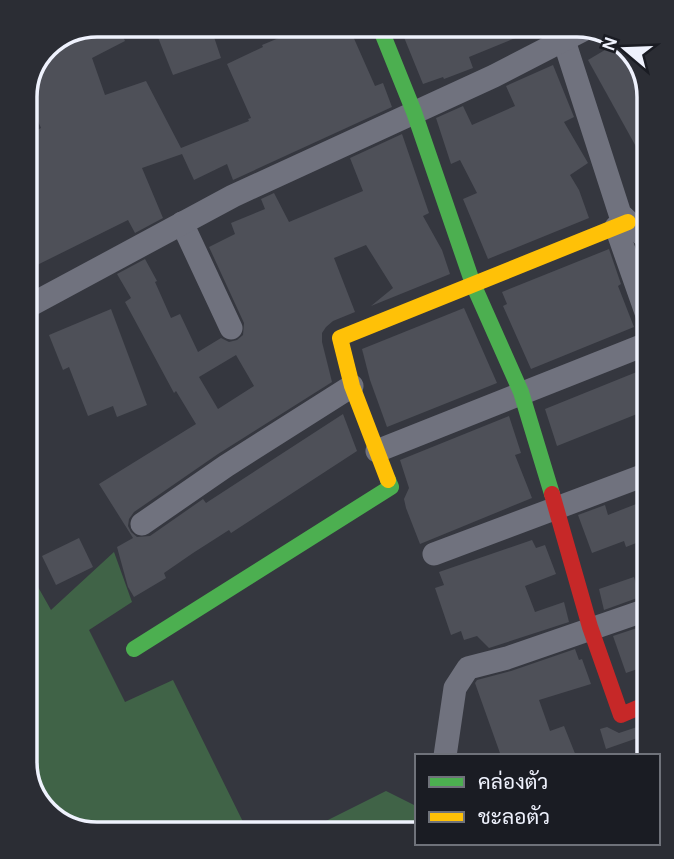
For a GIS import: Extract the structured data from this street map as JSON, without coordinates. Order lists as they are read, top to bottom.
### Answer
{
  "legend": ["คล่องตัว", "ชะลอตัว"],
  "north": "left"
}
